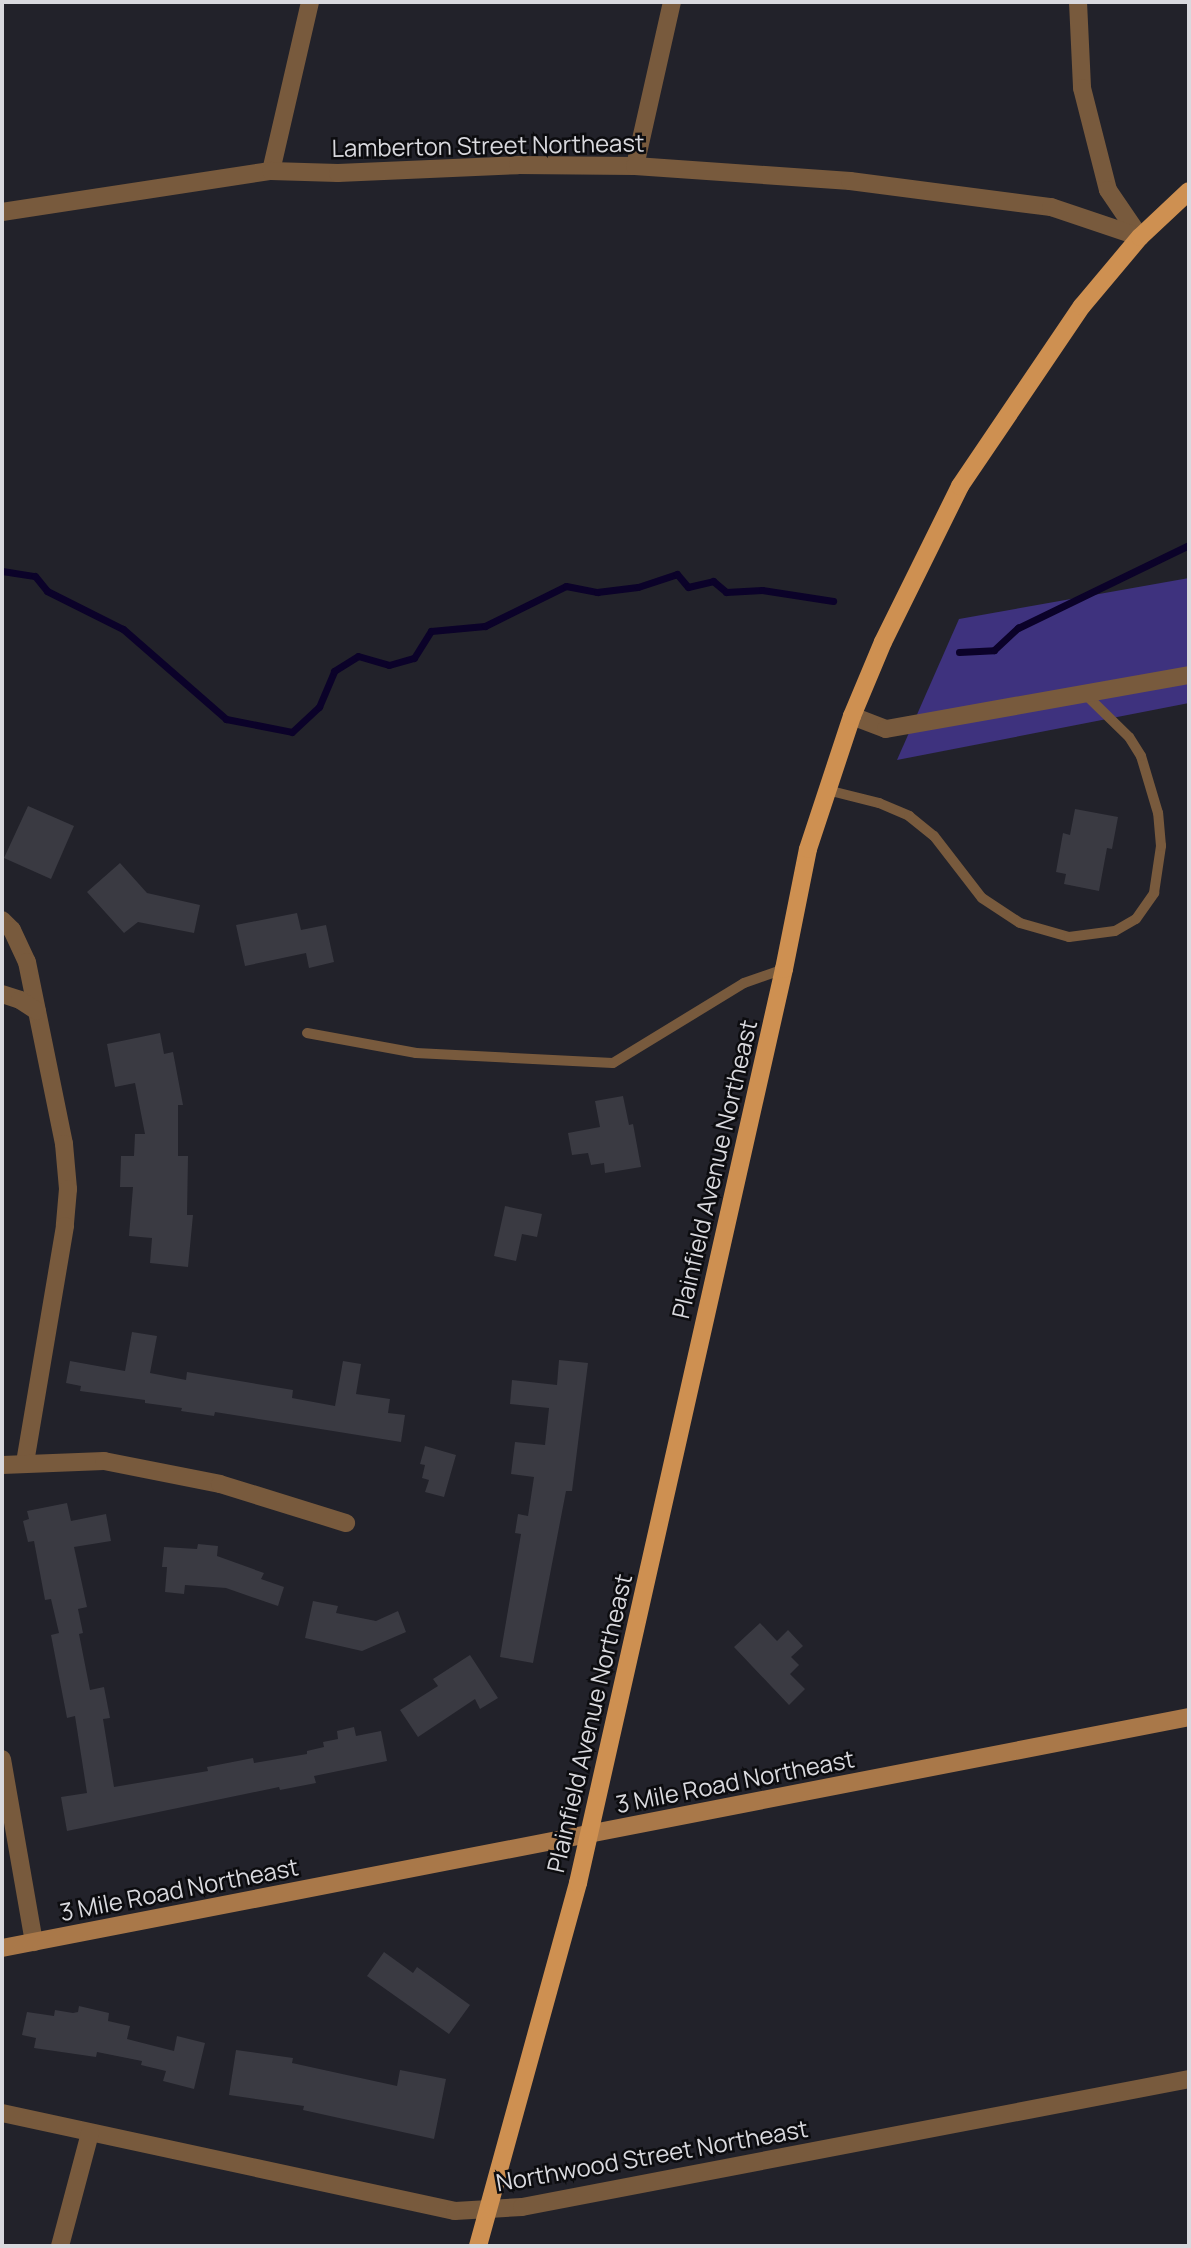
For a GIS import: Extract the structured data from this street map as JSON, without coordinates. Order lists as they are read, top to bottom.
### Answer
{
  "streets": {
    "main road": ["Plainfield Avenue Northeast", "3 Mile Road Northeast"],
    "street": ["Lamberton Street Northeast", "Northwood Street Northeast"]
  },
  "crossings": [
    ["Lamberton Street Northeast", "Plainfield Avenue Northeast"],
    ["Plainfield Avenue Northeast", "3 Mile Road Northeast"],
    ["Plainfield Avenue Northeast", "Northwood Street Northeast"]
  ]
}
